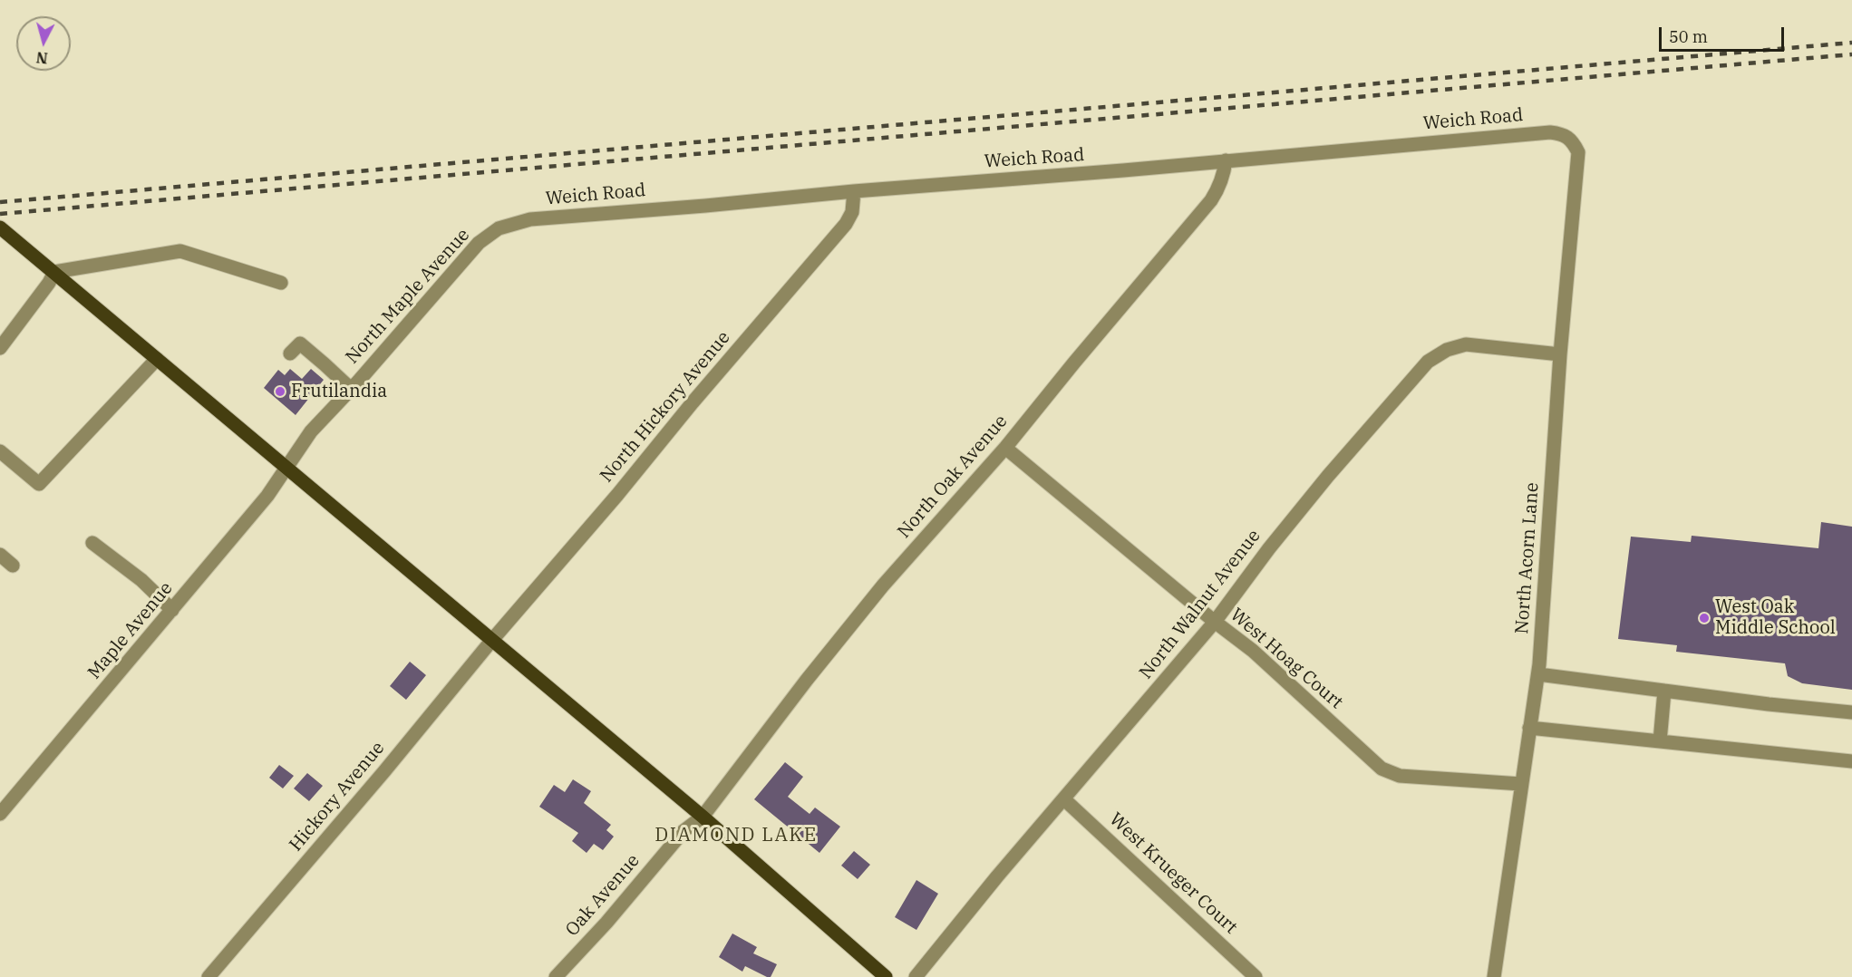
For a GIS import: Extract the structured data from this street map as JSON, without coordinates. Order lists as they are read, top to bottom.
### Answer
{
  "streets": {
    "street": [
      "Weich Road",
      "North Maple Avenue",
      "North Hickory Avenue",
      "North Oak Avenue",
      "North Acorn Lane",
      "North Walnut Avenue",
      "Maple Avenue",
      "West Hoag Court",
      "Hickory Avenue",
      "West Krueger Court",
      "Oak Avenue"
    ]
  },
  "crossings": [
    ["Weich Road", "North Maple Avenue"],
    ["Weich Road", "North Hickory Avenue"],
    ["Weich Road", "North Oak Avenue"],
    ["Weich Road", "North Acorn Lane"],
    ["North Maple Avenue", "Maple Avenue"],
    ["North Hickory Avenue", "Hickory Avenue"],
    ["North Oak Avenue", "West Hoag Court"],
    ["North Oak Avenue", "Oak Avenue"],
    ["North Acorn Lane", "North Walnut Avenue"],
    ["North Acorn Lane", "West Hoag Court"],
    ["North Walnut Avenue", "West Hoag Court"],
    ["North Walnut Avenue", "West Krueger Court"]
  ],
  "districts": ["DIAMOND LAKE"],
  "places": ["Frutilandia", "West Oak Middle School"],
  "scale_bar": "50 m",
  "north": "bottom"
}
